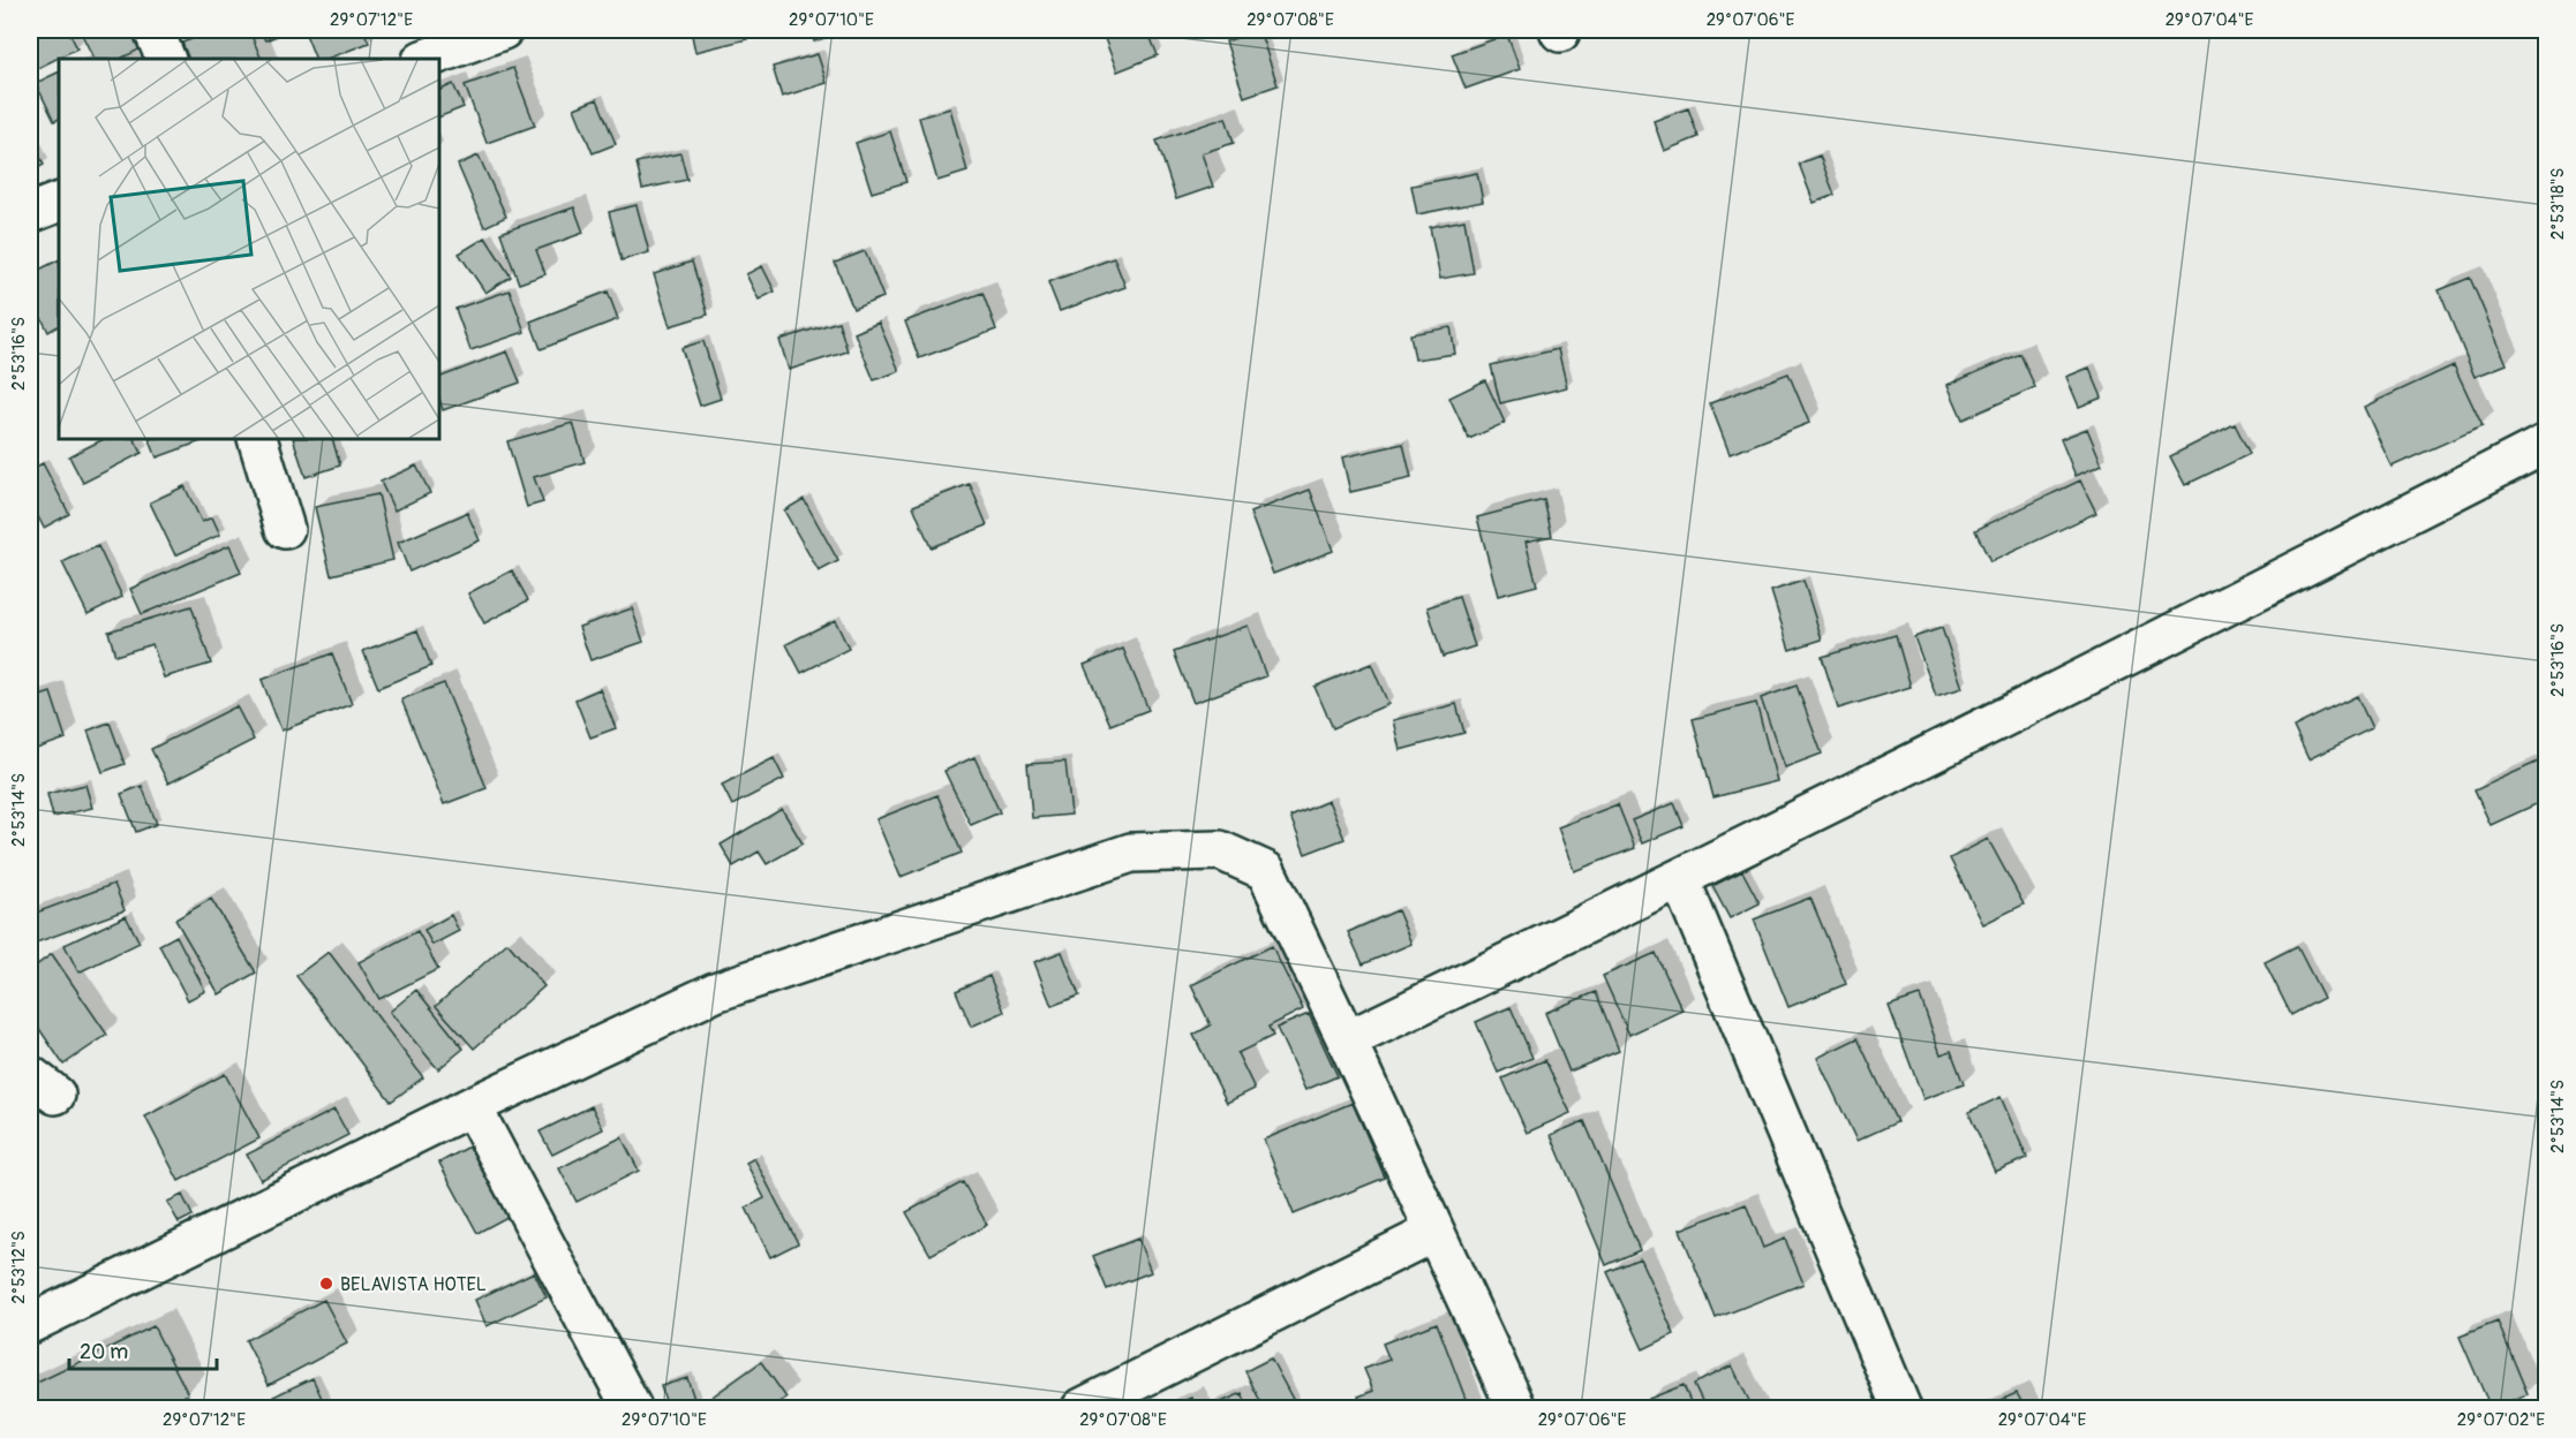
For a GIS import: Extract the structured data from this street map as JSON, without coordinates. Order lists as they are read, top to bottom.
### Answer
{
  "places": ["BELAVISTA HOTEL"],
  "scale_bar": "20 m",
  "coordinates": [
    "29°07'12\"E",
    "29°07'10\"E",
    "29°07'08\"E",
    "29°07'06\"E",
    "29°07'04\"E",
    "2°53'18\"S",
    "2°53'16\"S",
    "2°53'14\"S",
    "2°53'12\"S",
    "29°07'02\"E"
  ]
}
